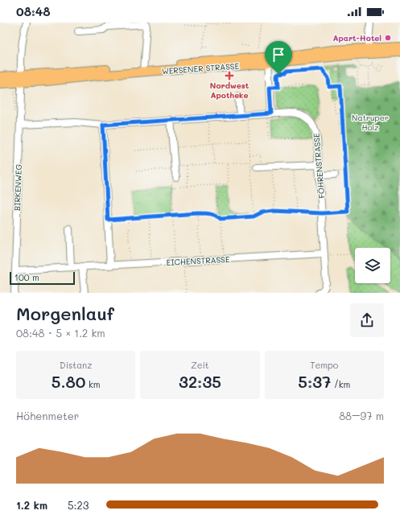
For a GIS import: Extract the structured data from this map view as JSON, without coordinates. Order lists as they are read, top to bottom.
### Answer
{
  "streets": {
    "main road": ["WERSENER STRASSE"],
    "street": ["FÖHRENSTRASSE", "BIRKENWEG", "EICHENSTRASSE"]
  },
  "crossings": [
    ["WERSENER STRASSE", "BIRKENWEG"],
    ["FÖHRENSTRASSE", "BIRKENWEG"],
    ["FÖHRENSTRASSE", "EICHENSTRASSE"],
    ["BIRKENWEG", "EICHENSTRASSE"]
  ],
  "parks": ["Natruper Holz"],
  "places": {
    "other": ["Apart-Hotel"],
    "health": ["Nordwest Apotheke"]
  },
  "scale_bar": "100 m",
  "page": {
    "status": "08:48",
    "scale": "100 m",
    "heading": ["Morgenlauf", "08:48 · 5 × 1.2 km"],
    "stats": [
      ["Distanz", "5.80 km"],
      ["Zeit", "32:35"],
      ["Tempo", "5:37 /km"]
    ],
    "chart": ["Höhenmeter", "88–97 m"],
    "list": [
      {
        "name": "1.2 km",
        "note": "5:23"
      }
    ]
  }
}
